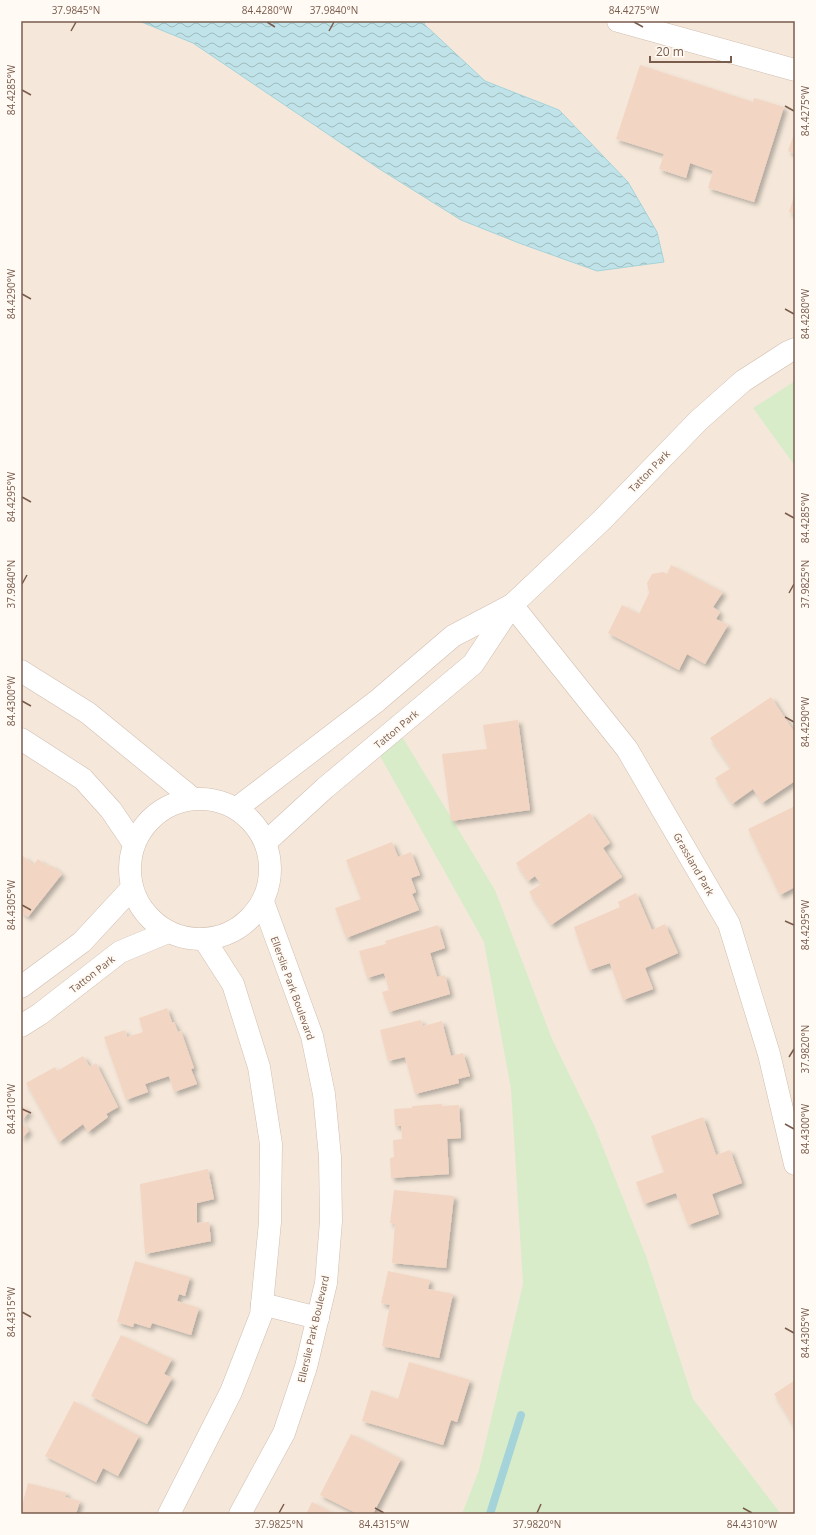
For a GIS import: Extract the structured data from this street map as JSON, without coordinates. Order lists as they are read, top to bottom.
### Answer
{
  "streets": {
    "street": ["Tatton Park", "Grassland Park", "Ellerslie Park Boulevard"]
  },
  "crossings": [
    ["Tatton Park", "Grassland Park"],
    ["Tatton Park", "Ellerslie Park Boulevard"]
  ],
  "scale_bar": "20 m",
  "coordinates": [
    "37.9845°N",
    "84.4280°W",
    "37.9840°N",
    "84.4275°W",
    "84.4285°W",
    "84.4290°W",
    "84.4295°W",
    "37.9825°N",
    "84.4300°W",
    "84.4305°W",
    "37.9820°N",
    "84.4310°W",
    "84.4315°W"
  ]
}
